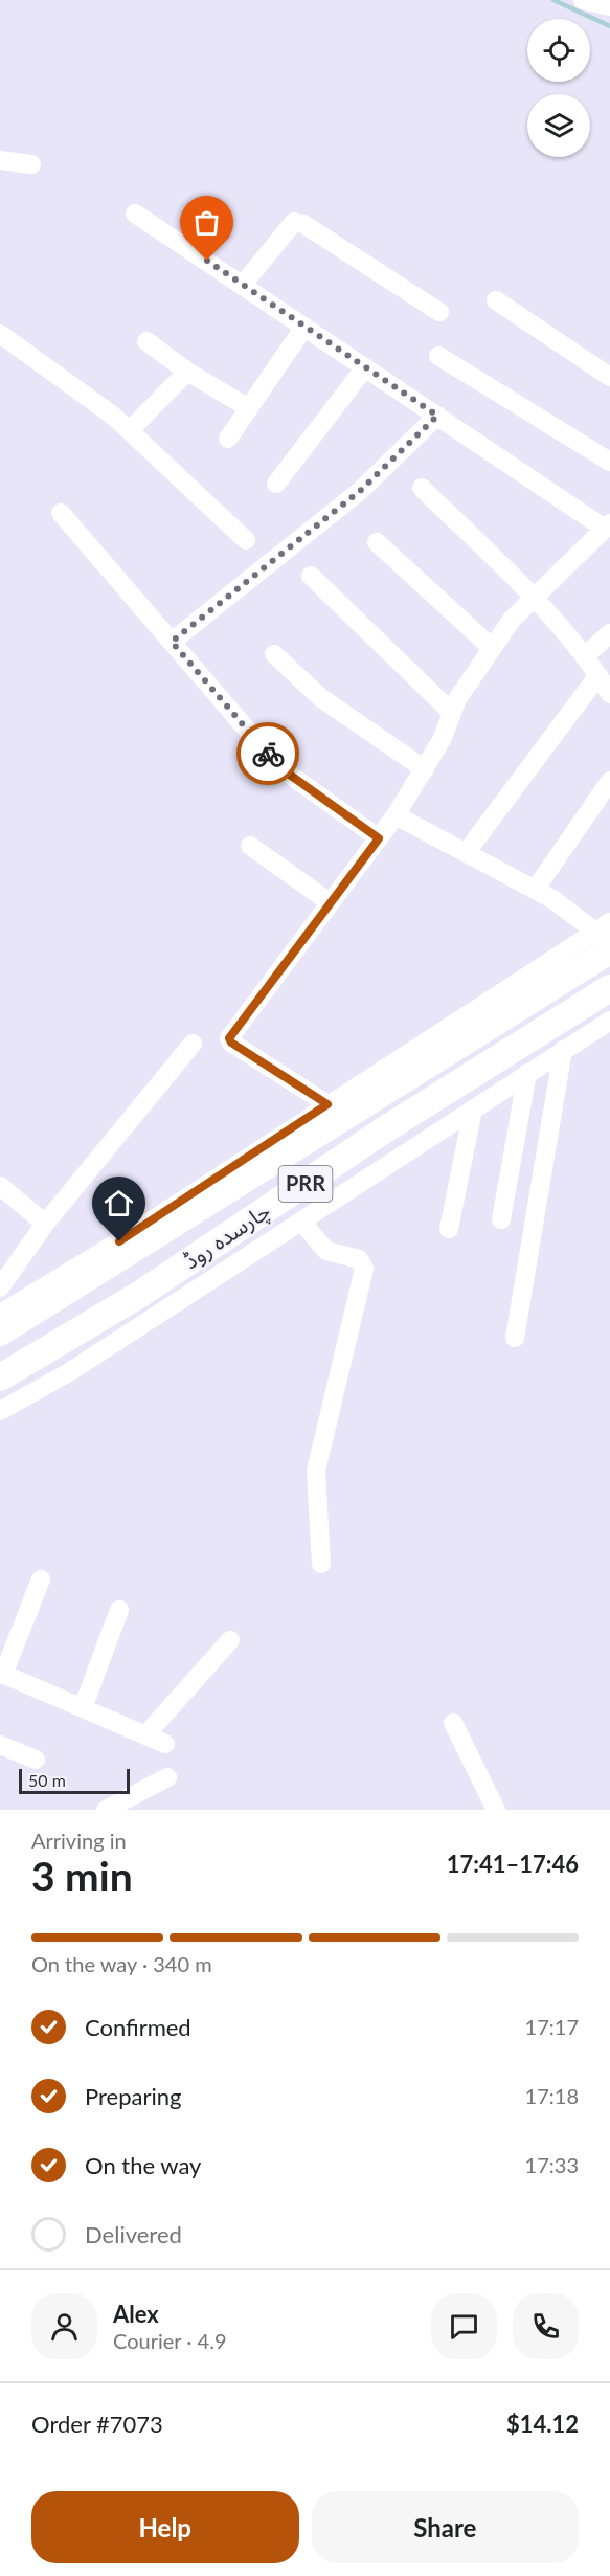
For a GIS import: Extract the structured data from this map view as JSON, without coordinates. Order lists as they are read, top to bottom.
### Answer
{
  "streets": {
    "highway": ["PRR", "چارسدہ روڈ"]
  },
  "scale_bar": "50 m",
  "page": {
    "scale": "50 m",
    "heading": ["3 min", "Arriving in", "17:41–17:46"],
    "panel": [
      "Alex",
      "Courier · 4.9",
      "Order #7073",
      "$14.12"
    ],
    "bar": "On the way · 340 m",
    "list": [
      ["Confirmed", "17:17"],
      ["Preparing", "17:18"],
      ["On the way", "17:33"],
      "Delivered"
    ],
    "buttons": ["Help", "Share"]
  }
}
